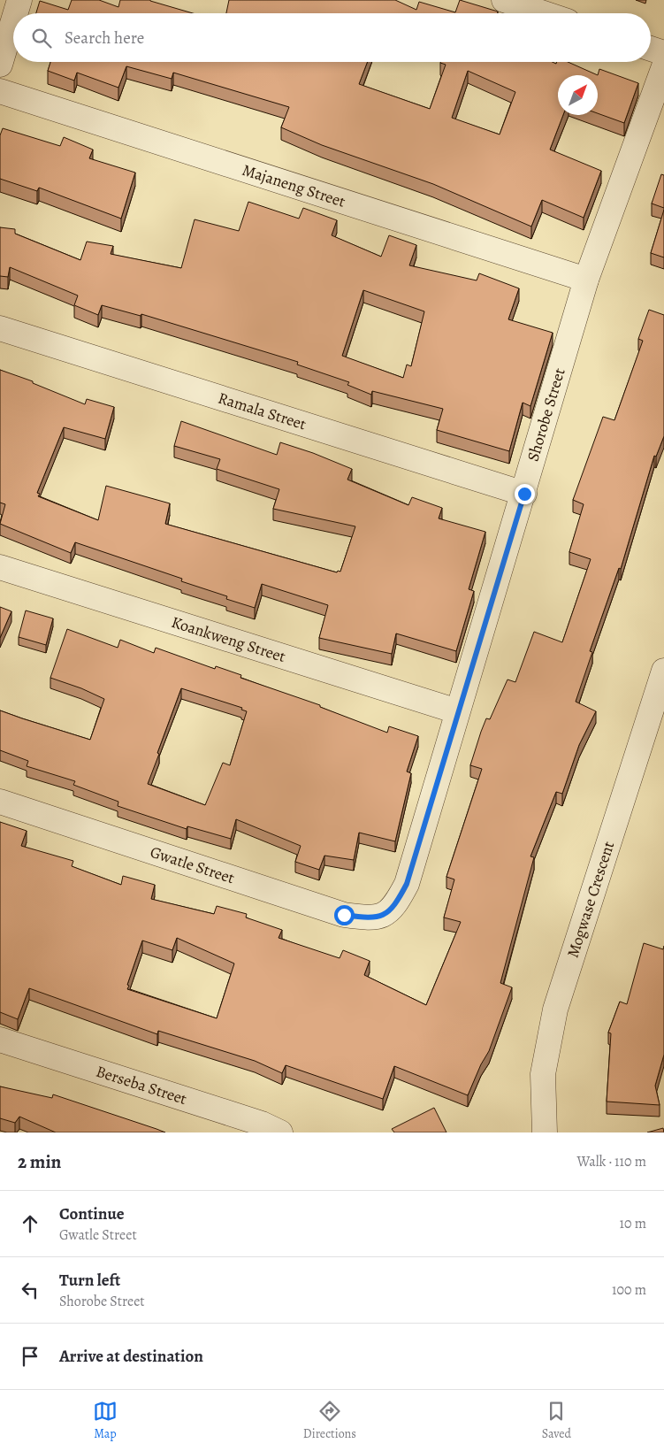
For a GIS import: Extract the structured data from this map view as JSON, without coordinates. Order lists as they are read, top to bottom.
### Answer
{
  "streets": {
    "street": [
      "Majaneng Street",
      "Ramala Street",
      "Shorobe Street",
      "Koankweng Street",
      "Gwatle Street",
      "Mogwase Crescent",
      "Berseba Street"
    ]
  },
  "crossings": [
    ["Majaneng Street", "Shorobe Street"],
    ["Ramala Street", "Shorobe Street"],
    ["Shorobe Street", "Koankweng Street"],
    ["Shorobe Street", "Gwatle Street"]
  ],
  "north": "top right",
  "page": {
    "search": "Search here",
    "heading": ["2 min", "Walk · 110 m"],
    "list": [
      ["Continue", "Gwatle Street", "10 m"],
      ["Turn left", "Shorobe Street", "100 m"],
      "Arrive at destination"
    ],
    "nav": ["Map", "Directions", "Saved"]
  }
}
